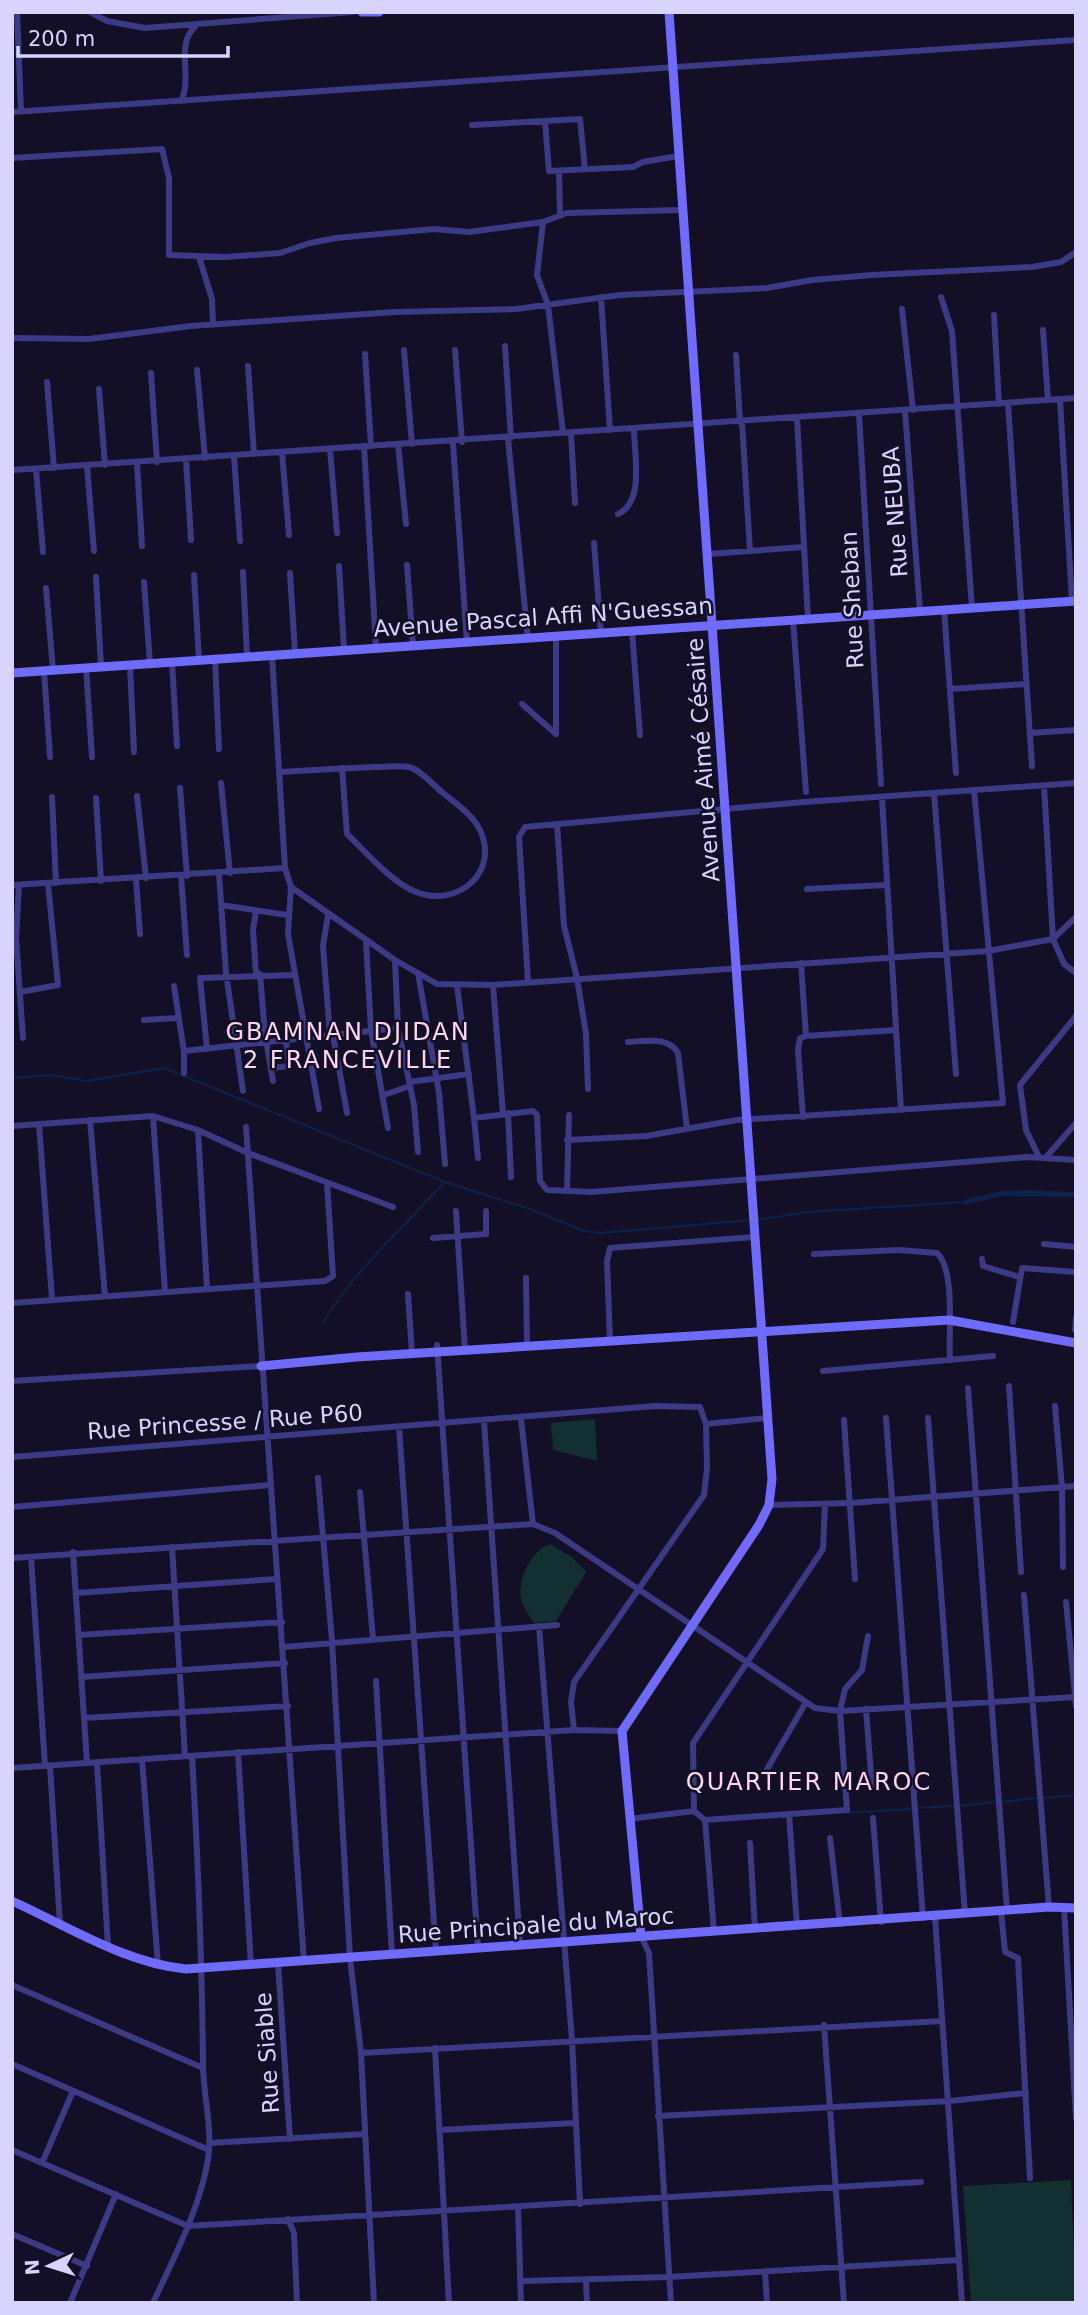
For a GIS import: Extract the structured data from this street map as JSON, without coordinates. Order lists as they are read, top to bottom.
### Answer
{
  "streets": {
    "street": [
      "Rue NEUBA",
      "Rue Sheban",
      "Avenue Pascal Affi N'Guessan",
      "Avenue Aimé Césaire",
      "Rue Princesse / Rue P60",
      "Rue Principale du Maroc",
      "Rue Siable"
    ]
  },
  "crossings": [
    ["Rue NEUBA", "Avenue Pascal Affi N'Guessan"],
    ["Rue Sheban", "Avenue Pascal Affi N'Guessan"],
    ["Avenue Pascal Affi N'Guessan", "Avenue Aimé Césaire"],
    ["Rue Principale du Maroc", "Rue Siable"]
  ],
  "districts": ["GBAMNAN DJIDAN 2 FRANCEVILLE", "QUARTIER MAROC"],
  "scale_bar": "200 m",
  "north": "left"
}
